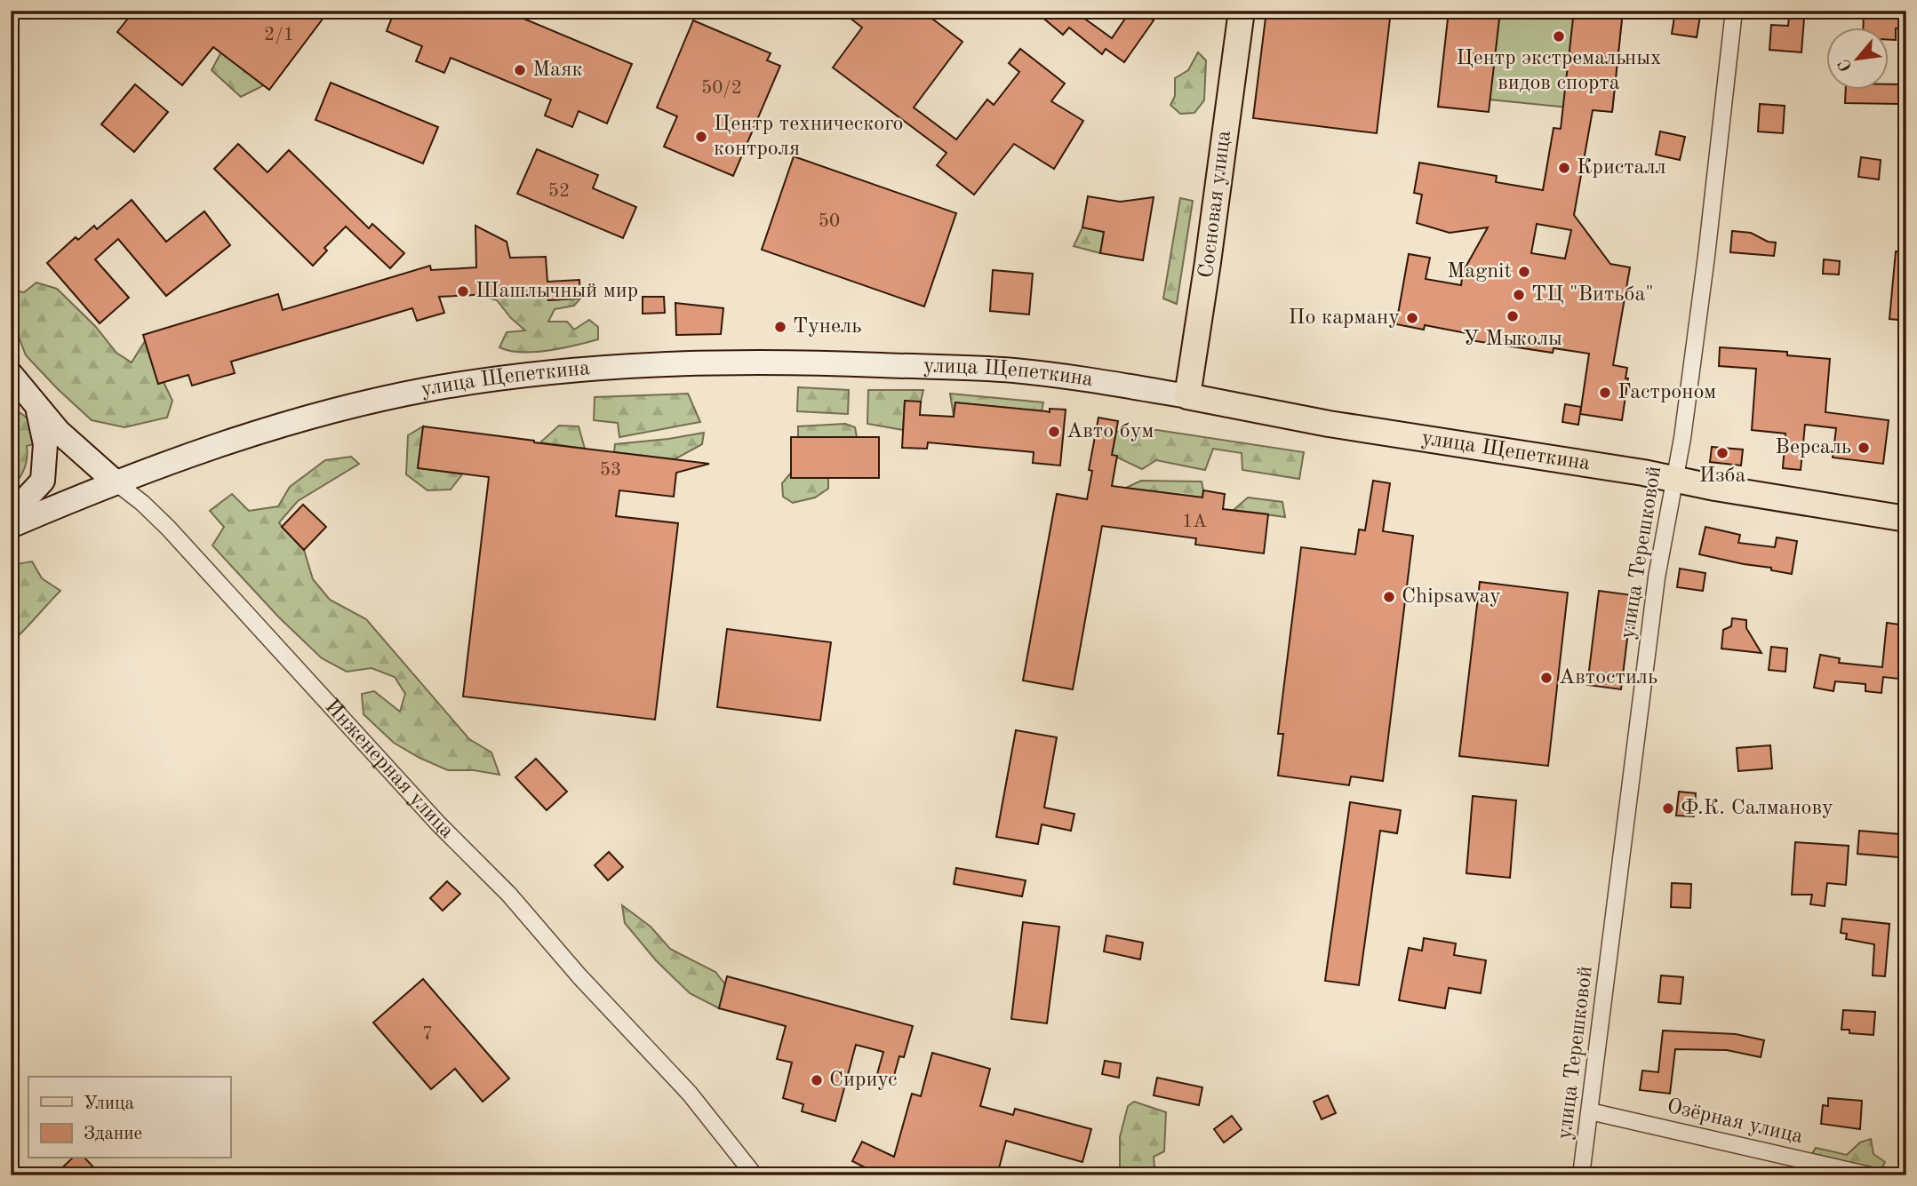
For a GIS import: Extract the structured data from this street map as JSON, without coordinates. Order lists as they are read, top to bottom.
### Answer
{
  "streets": {
    "main road": ["Сосновая улица", "улица Щепеткина", "Инженерная улица"],
    "street": ["улица Терешковой", "Озёрная улица"]
  },
  "crossings": [
    ["Сосновая улица", "улица Щепеткина"],
    ["улица Щепеткина", "улица Терешковой"],
    ["улица Щепеткина", "Инженерная улица"],
    ["улица Терешковой", "Озёрная улица"]
  ],
  "places": [
    "Центр экстремальных видов спорта",
    "Маяк",
    "Центр технического контроля",
    "Кристалл",
    "Magnit",
    "Шашлычный мир",
    "ТЦ \"Витьба\"",
    "У Мыколы",
    "По карману",
    "Тунель",
    "Гастроном",
    "Авто бум",
    "Версаль",
    "Изба",
    "Chipsaway",
    "Автостиль",
    "Ф.К. Салманову",
    "Сириус"
  ],
  "house_numbers": [
    "2/1",
    "50/2",
    "52",
    "50",
    "53",
    "1А",
    "7"
  ],
  "legend": ["Улица", "Здание"],
  "north": "bottom left"
}
